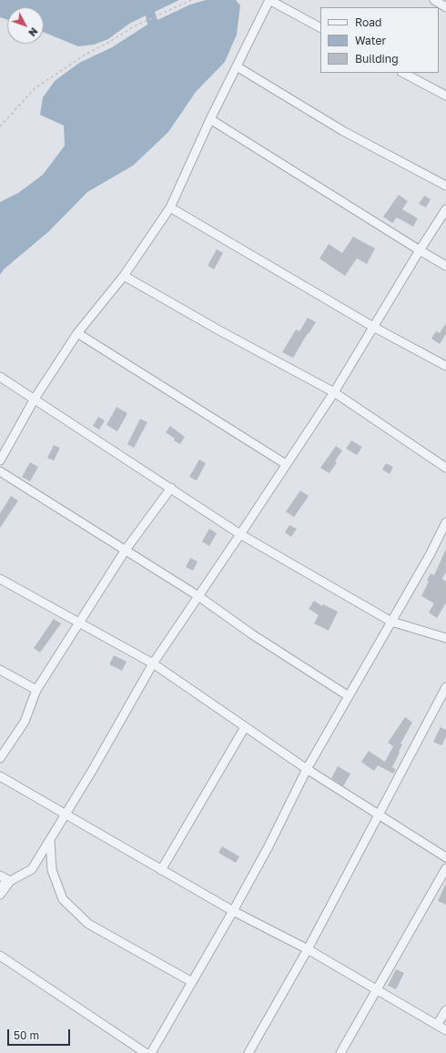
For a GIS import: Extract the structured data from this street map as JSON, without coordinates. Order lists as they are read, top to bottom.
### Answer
{
  "legend": ["Road", "Water", "Building"],
  "scale_bar": "50 m",
  "north": "bottom right"
}
